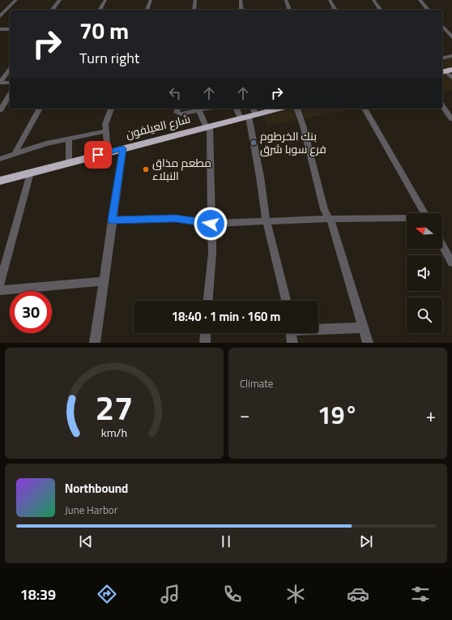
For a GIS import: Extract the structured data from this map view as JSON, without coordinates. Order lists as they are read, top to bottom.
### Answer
{
  "streets": {
    "highway": ["شارع العيلفون"]
  },
  "places": ["بنك الخرطوم فرع سوبا شرق", "مطعم مذاق النبلاء"],
  "north": "left",
  "page": {
    "turn": ["70 m", "Turn right"],
    "limit": "30",
    "trip": "18:40 · 1 min · 160 m",
    "tile": "Climate",
    "heat": ["−", "19°", "+"],
    "song": ["Northbound", "June Harbor"],
    "tabs": "18:39",
    "gauge": ["27", "km/h"]
  }
}
